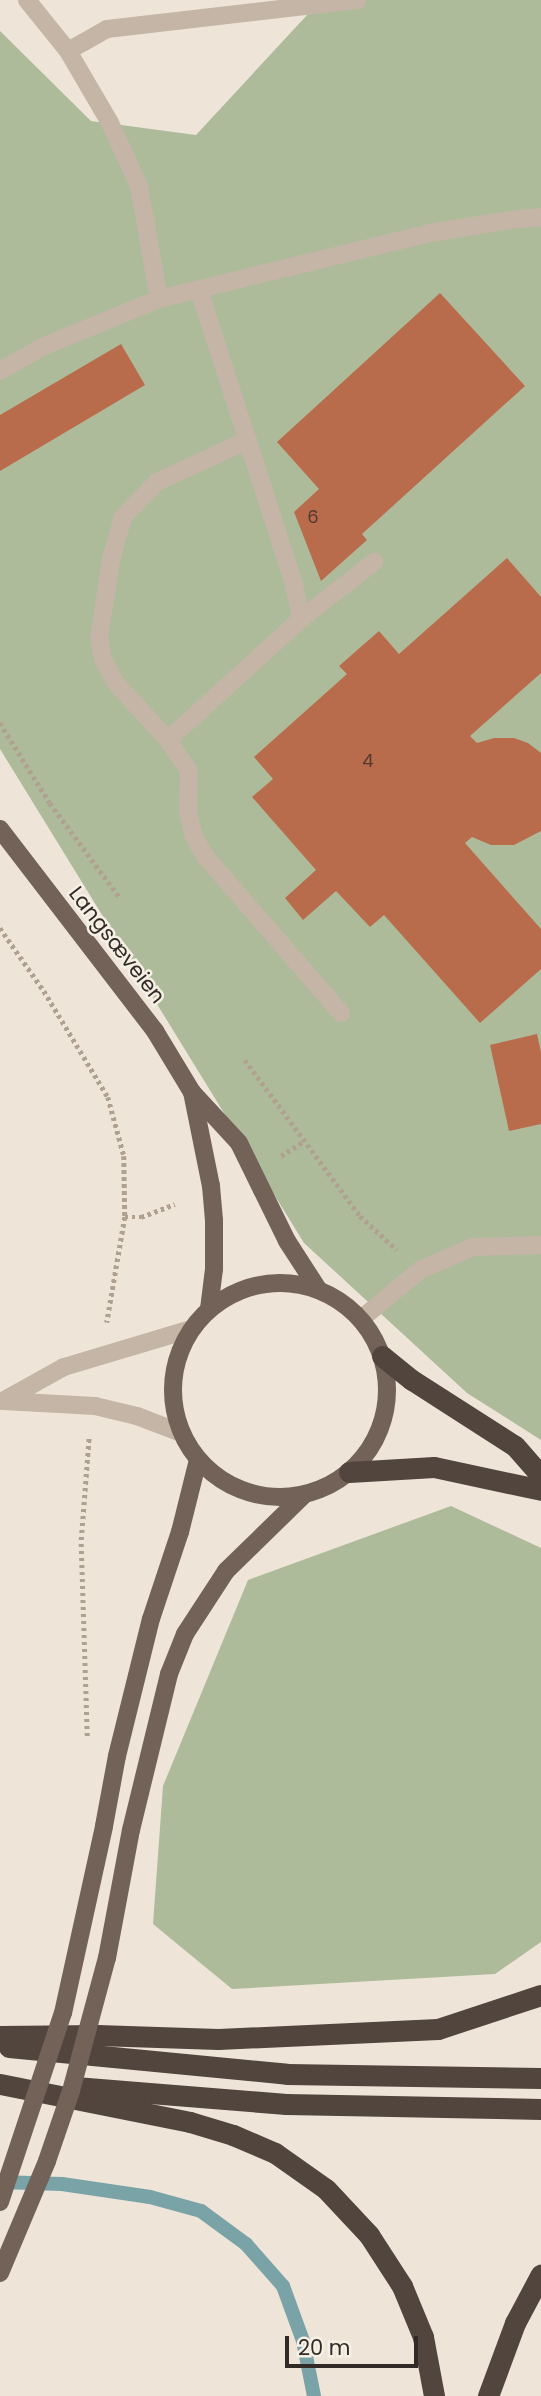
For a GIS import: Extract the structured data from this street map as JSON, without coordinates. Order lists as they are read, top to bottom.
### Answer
{
  "streets": {
    "main road": ["Langsæveien"]
  },
  "house_numbers": ["6", "4"],
  "scale_bar": "20 m"
}
